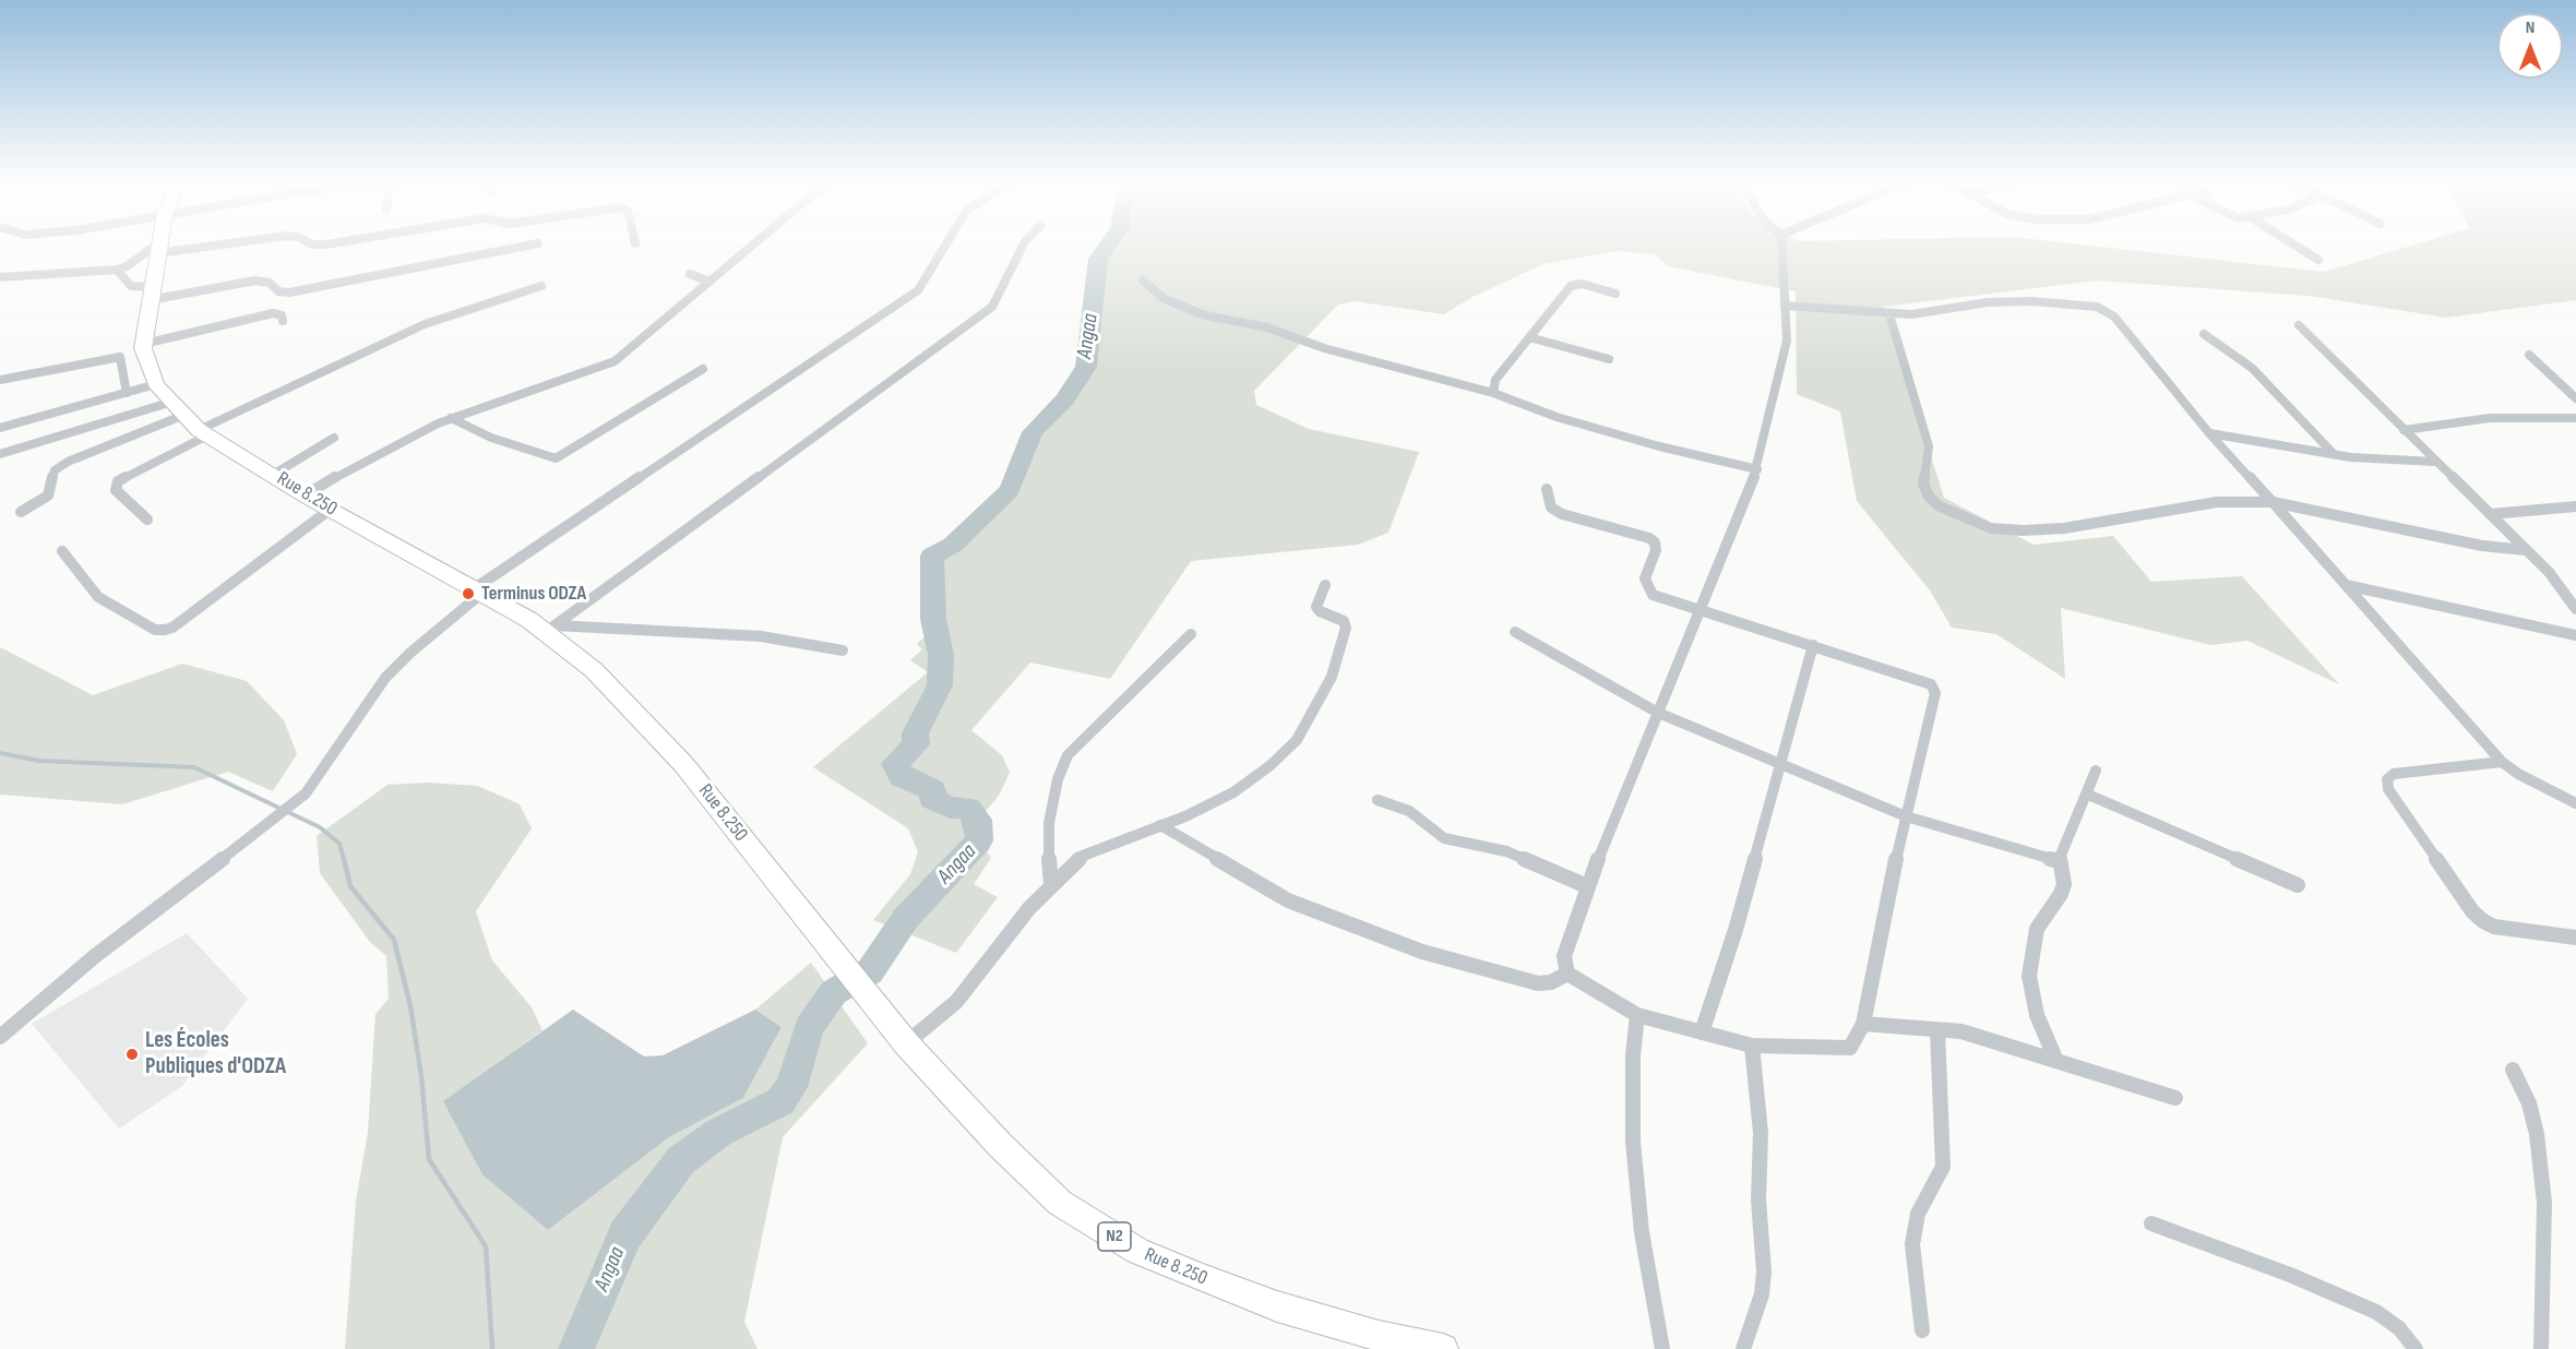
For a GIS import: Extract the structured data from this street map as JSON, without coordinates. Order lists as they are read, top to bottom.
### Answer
{
  "streets": {
    "highway": ["Rue 8.250", "N2"]
  },
  "water": ["Angaa"],
  "places": ["Terminus ODZA", "Les Écoles Publiques d'ODZA"],
  "north": "top"
}
